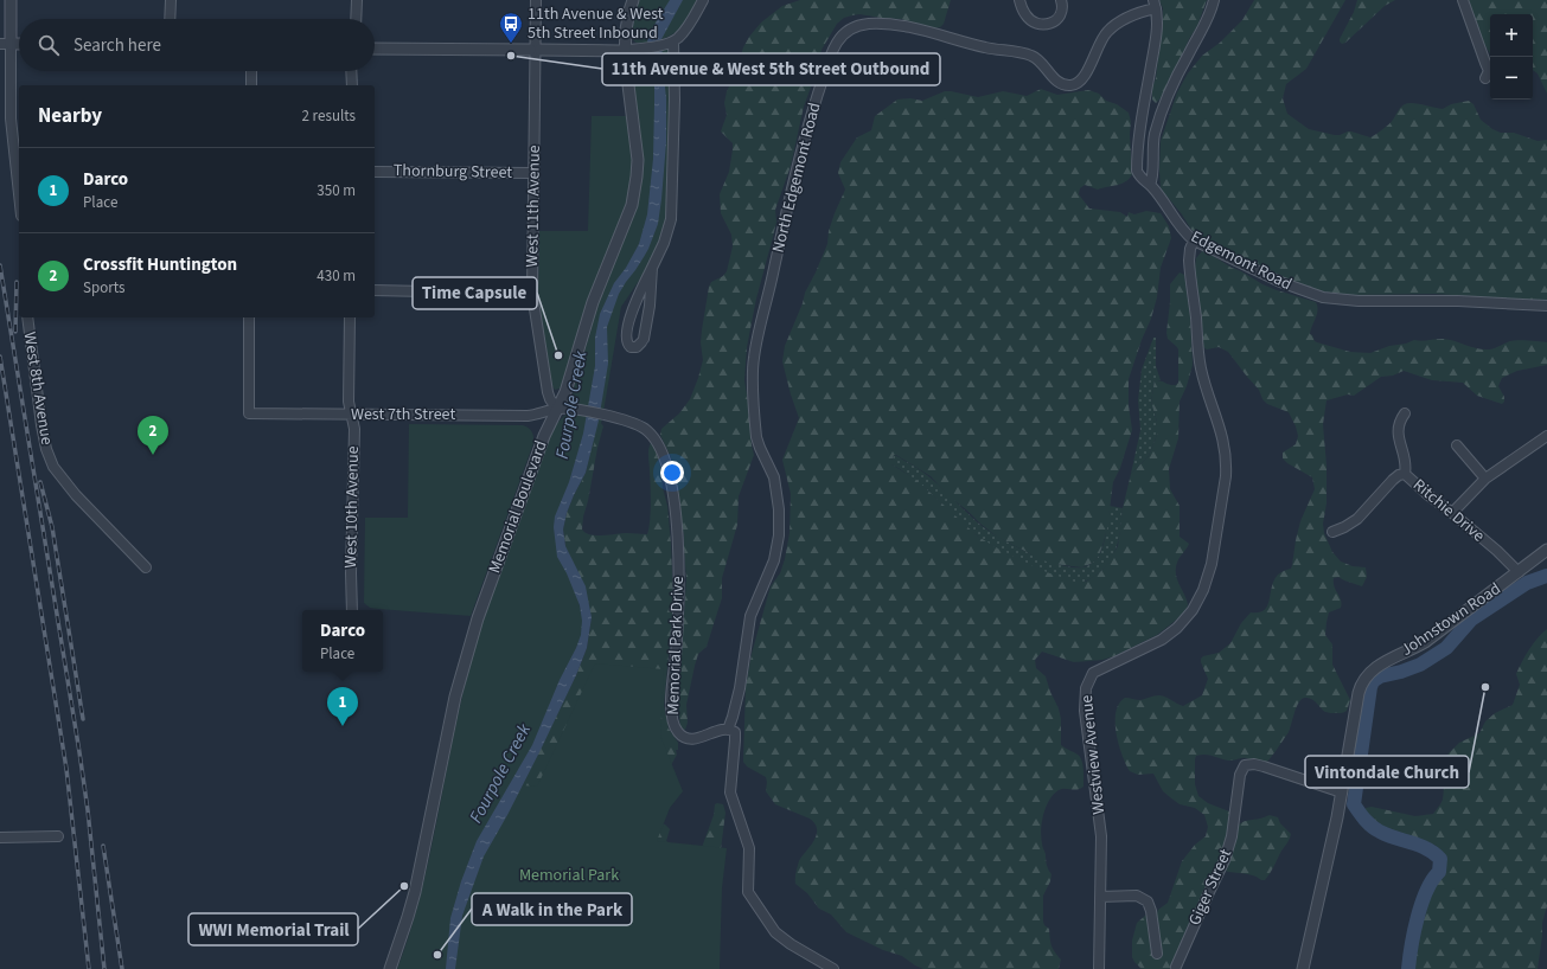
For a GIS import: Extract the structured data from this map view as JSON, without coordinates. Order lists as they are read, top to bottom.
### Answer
{
  "streets": {
    "street": [
      "Thornburg Street",
      "North Edgemont Road",
      "West 11th Avenue",
      "Edgemont Road",
      "West 8th Avenue",
      "West 7th Street",
      "West 10th Avenue",
      "Memorial Boulevard",
      "Ritchie Drive",
      "Johnstown Road",
      "Memorial Park Drive",
      "Westview Avenue",
      "Giger Street"
    ]
  },
  "crossings": [
    ["Thornburg Street", "West 11th Avenue"],
    ["North Edgemont Road", "Edgemont Road"],
    ["North Edgemont Road", "Memorial Park Drive"],
    ["West 11th Avenue", "West 7th Street"],
    ["West 11th Avenue", "Memorial Boulevard"],
    ["West 11th Avenue", "Memorial Park Drive"],
    ["Edgemont Road", "Westview Avenue"],
    ["West 7th Street", "West 10th Avenue"],
    ["West 7th Street", "Memorial Boulevard"],
    ["West 7th Street", "Memorial Park Drive"],
    ["Memorial Boulevard", "Memorial Park Drive"],
    ["Ritchie Drive", "Johnstown Road"],
    ["Johnstown Road", "Giger Street"]
  ],
  "water": ["Fourpole Creek"],
  "parks": ["Memorial Park"],
  "places": {
    "bus stop": ["11th Avenue & West 5th Street Inbound"],
    "other": [
      "11th Avenue & West 5th Street Outbound",
      "Time Capsule",
      "Vintondale Church",
      "WWI Memorial Trail",
      "A Walk in the Park"
    ]
  },
  "page": {
    "map_buttons": ["+", "−"],
    "search": "Search here",
    "heading": ["Nearby", "2 results"],
    "list": [
      {
        "mark": "1",
        "name": "Darco",
        "note": "Place",
        "value": "350 m"
      },
      {
        "mark": "2",
        "name": "Crossfit Huntington",
        "note": "Sports",
        "value": "430 m"
      }
    ],
    "pins": ["2", "1"],
    "popup": ["Darco", "Place"]
  }
}
